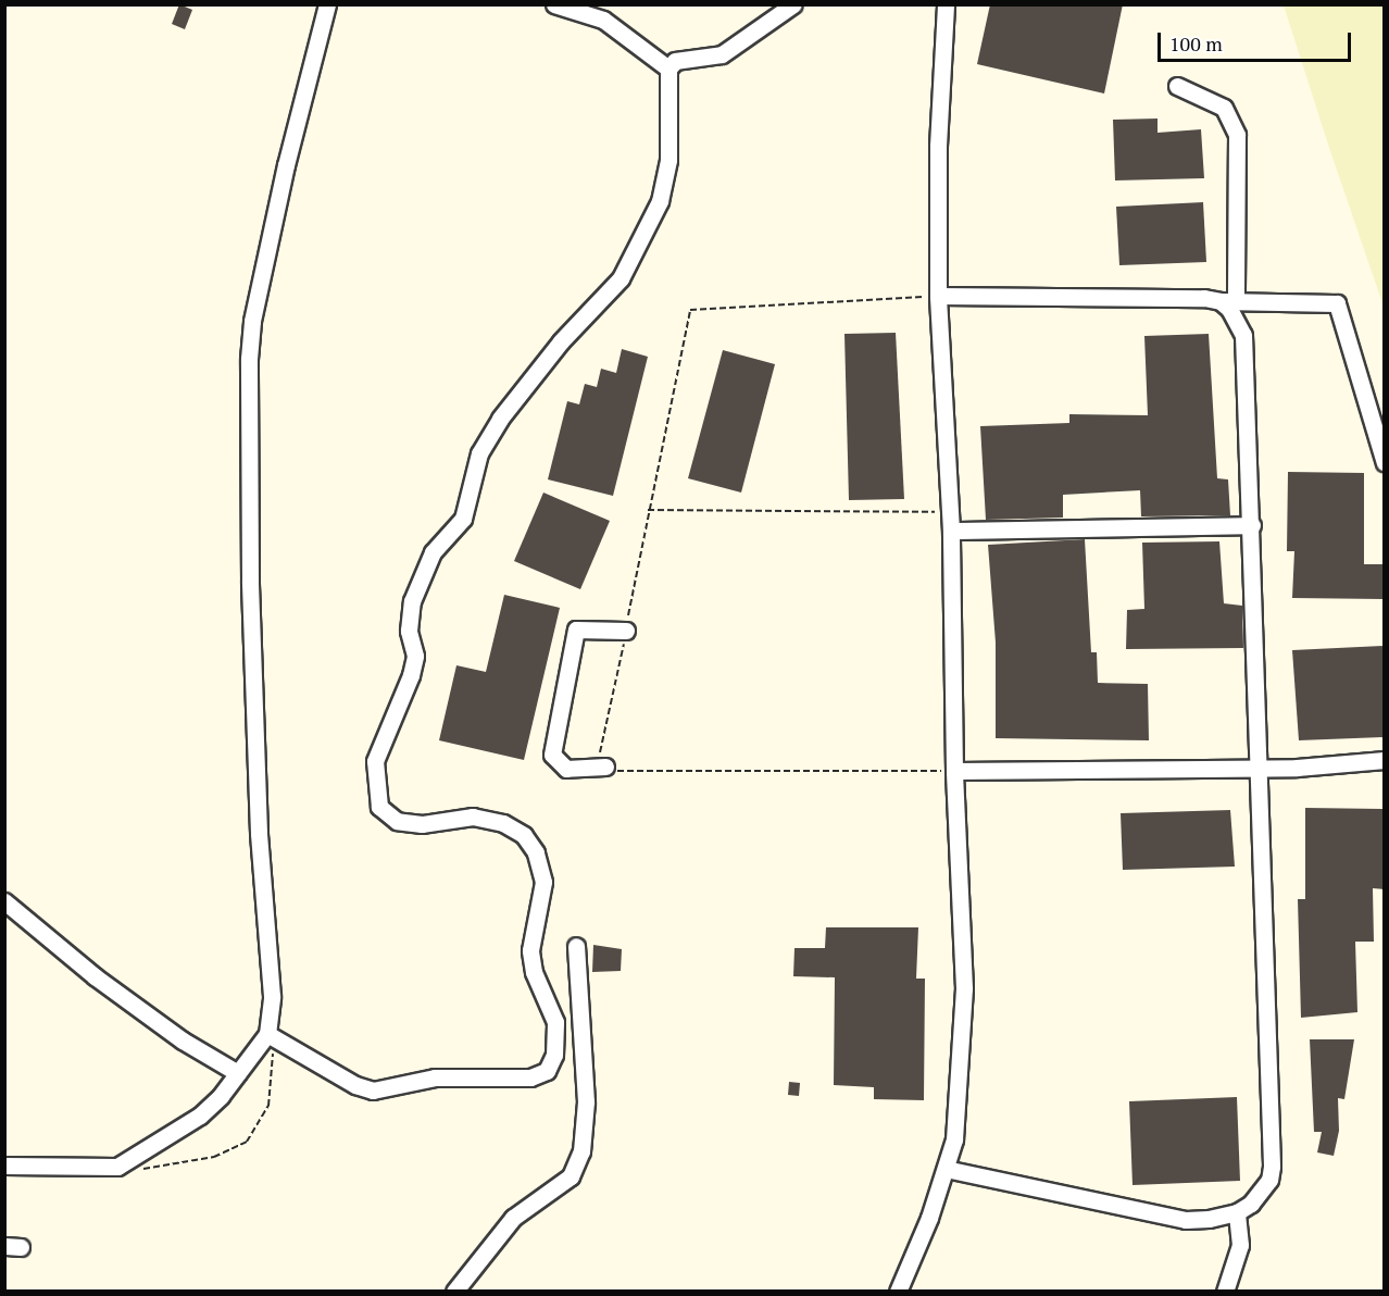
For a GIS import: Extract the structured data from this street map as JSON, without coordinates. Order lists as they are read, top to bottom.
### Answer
{
  "scale_bar": "100 m"
}
